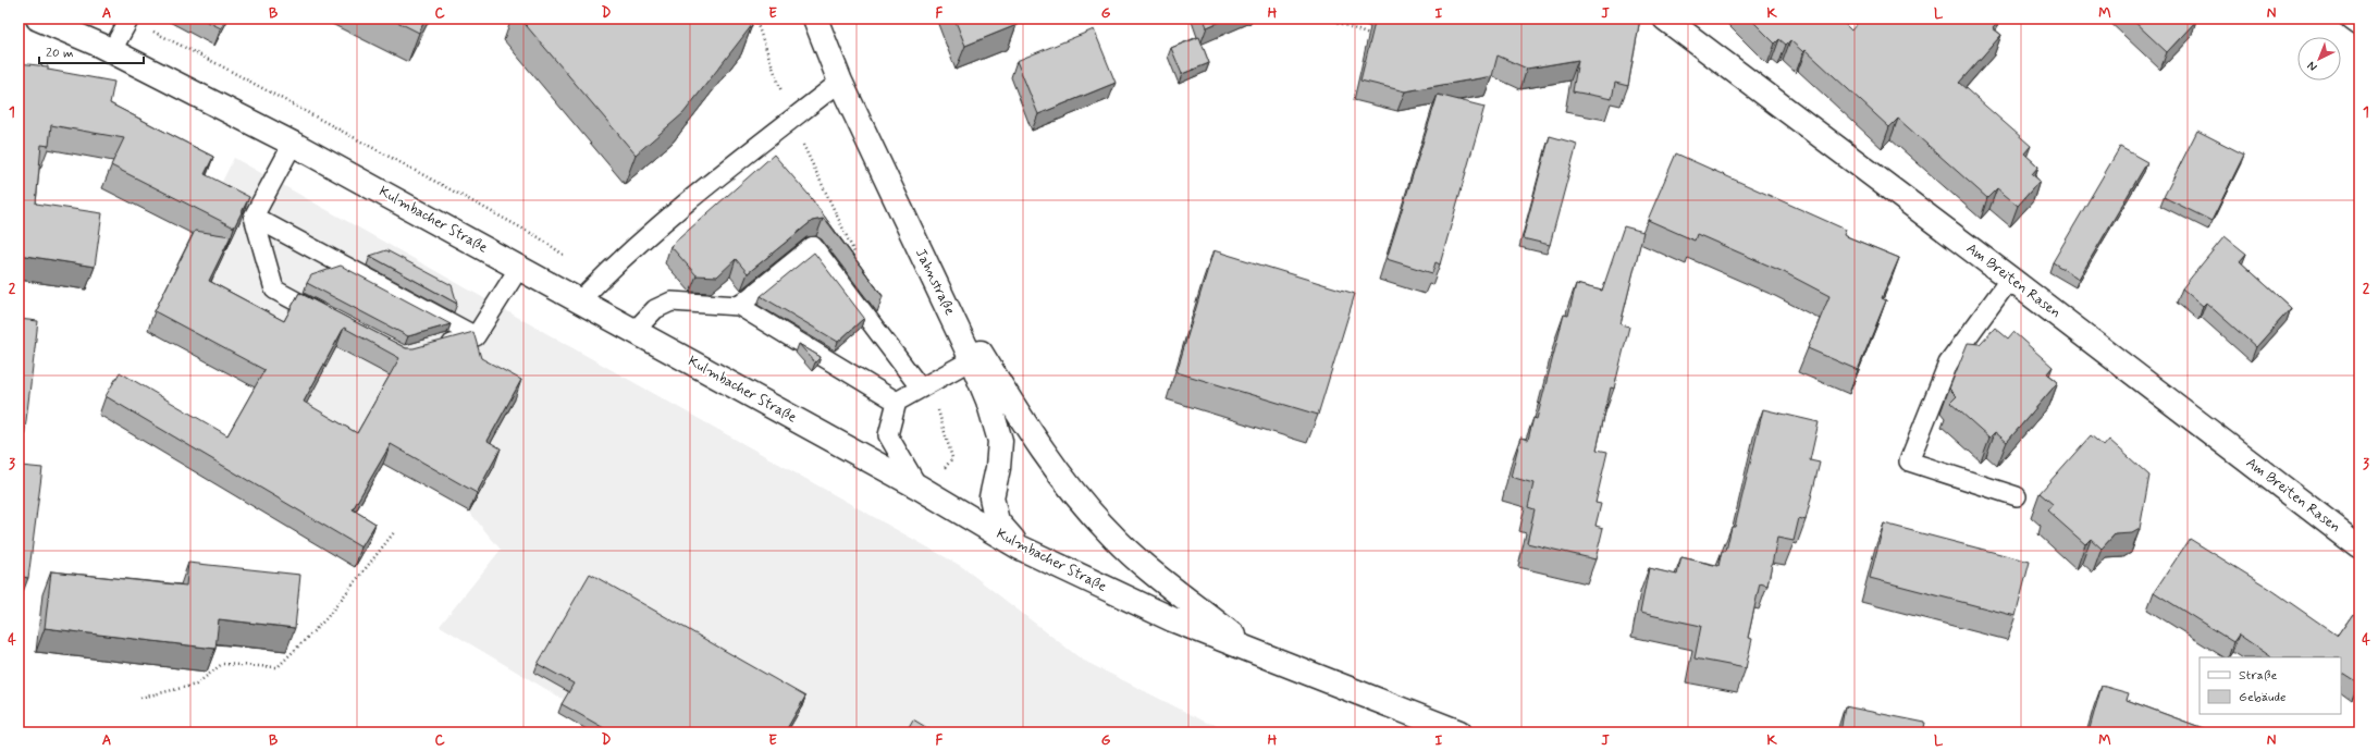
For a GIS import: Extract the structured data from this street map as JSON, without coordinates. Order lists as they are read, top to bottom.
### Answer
{
  "streets": {
    "main road": ["Kulmbacher Straße", "Am Breiten Rasen", "Jahnstraße"]
  },
  "crossings": [
    ["Kulmbacher Straße", "Jahnstraße"]
  ],
  "legend": ["Straße", "Gebäude"],
  "scale_bar": "20 m",
  "north": "bottom left",
  "grid": {
    "columns": [
      "A",
      "B",
      "C",
      "D",
      "E",
      "F",
      "G",
      "H",
      "I",
      "J",
      "K",
      "L",
      "M",
      "N"
    ],
    "rows": [
      "1",
      "2",
      "3",
      "4"
    ]
  }
}
